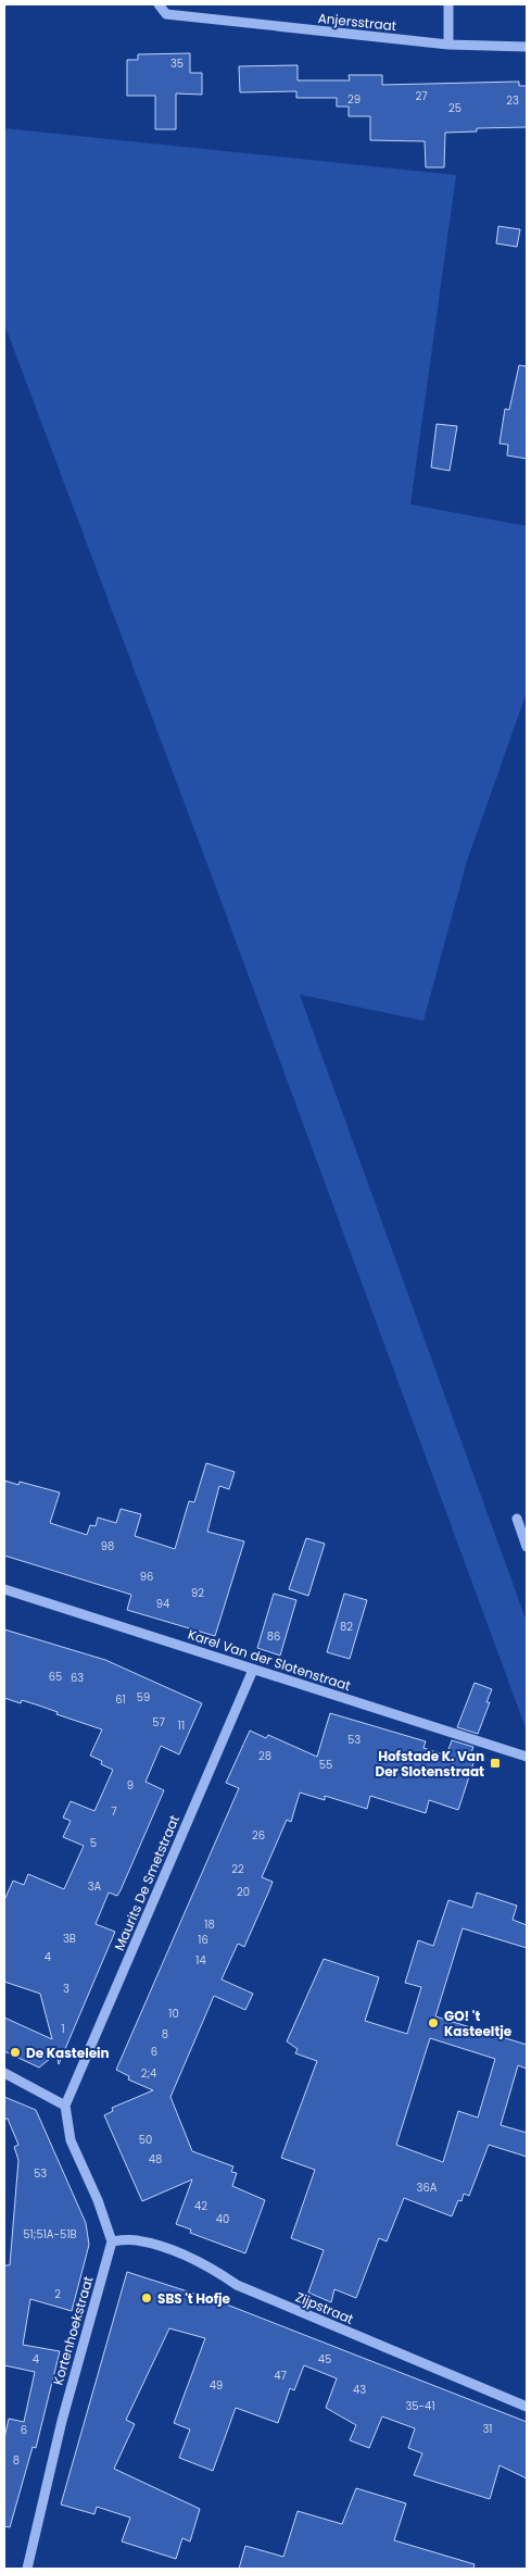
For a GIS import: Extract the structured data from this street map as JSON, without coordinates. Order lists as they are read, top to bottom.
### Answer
{
  "streets": {
    "street": [
      "Anjersstraat",
      "Karel Van der Slotenstraat",
      "Maurits De Smetstraat",
      "Zijpstraat",
      "Kortenhoekstraat"
    ]
  },
  "crossings": [
    ["Karel Van der Slotenstraat", "Maurits De Smetstraat"],
    ["Zijpstraat", "Kortenhoekstraat"]
  ],
  "places": {
    "transit": ["Hofstade K. Van Der Slotenstraat"],
    "other": ["GO! 't Kasteeltje", "De Kastelein", "SBS 't Hofje"]
  },
  "house_numbers": [
    "35",
    "27",
    "29",
    "23",
    "25",
    "98",
    "96",
    "92",
    "94",
    "82",
    "86",
    "65",
    "63",
    "59",
    "61",
    "57",
    "11",
    "53",
    "28",
    "55",
    "9",
    "7",
    "26",
    "5",
    "22",
    "3A",
    "20",
    "18",
    "3B",
    "16",
    "4",
    "14",
    "3",
    "10",
    "1",
    "8",
    "6",
    "2;4",
    "50",
    "48",
    "53",
    "36A",
    "42",
    "40",
    "51;51A-51B",
    "2",
    "4",
    "45",
    "47",
    "49",
    "43",
    "35-41",
    "31",
    "6",
    "8"
  ]
}
